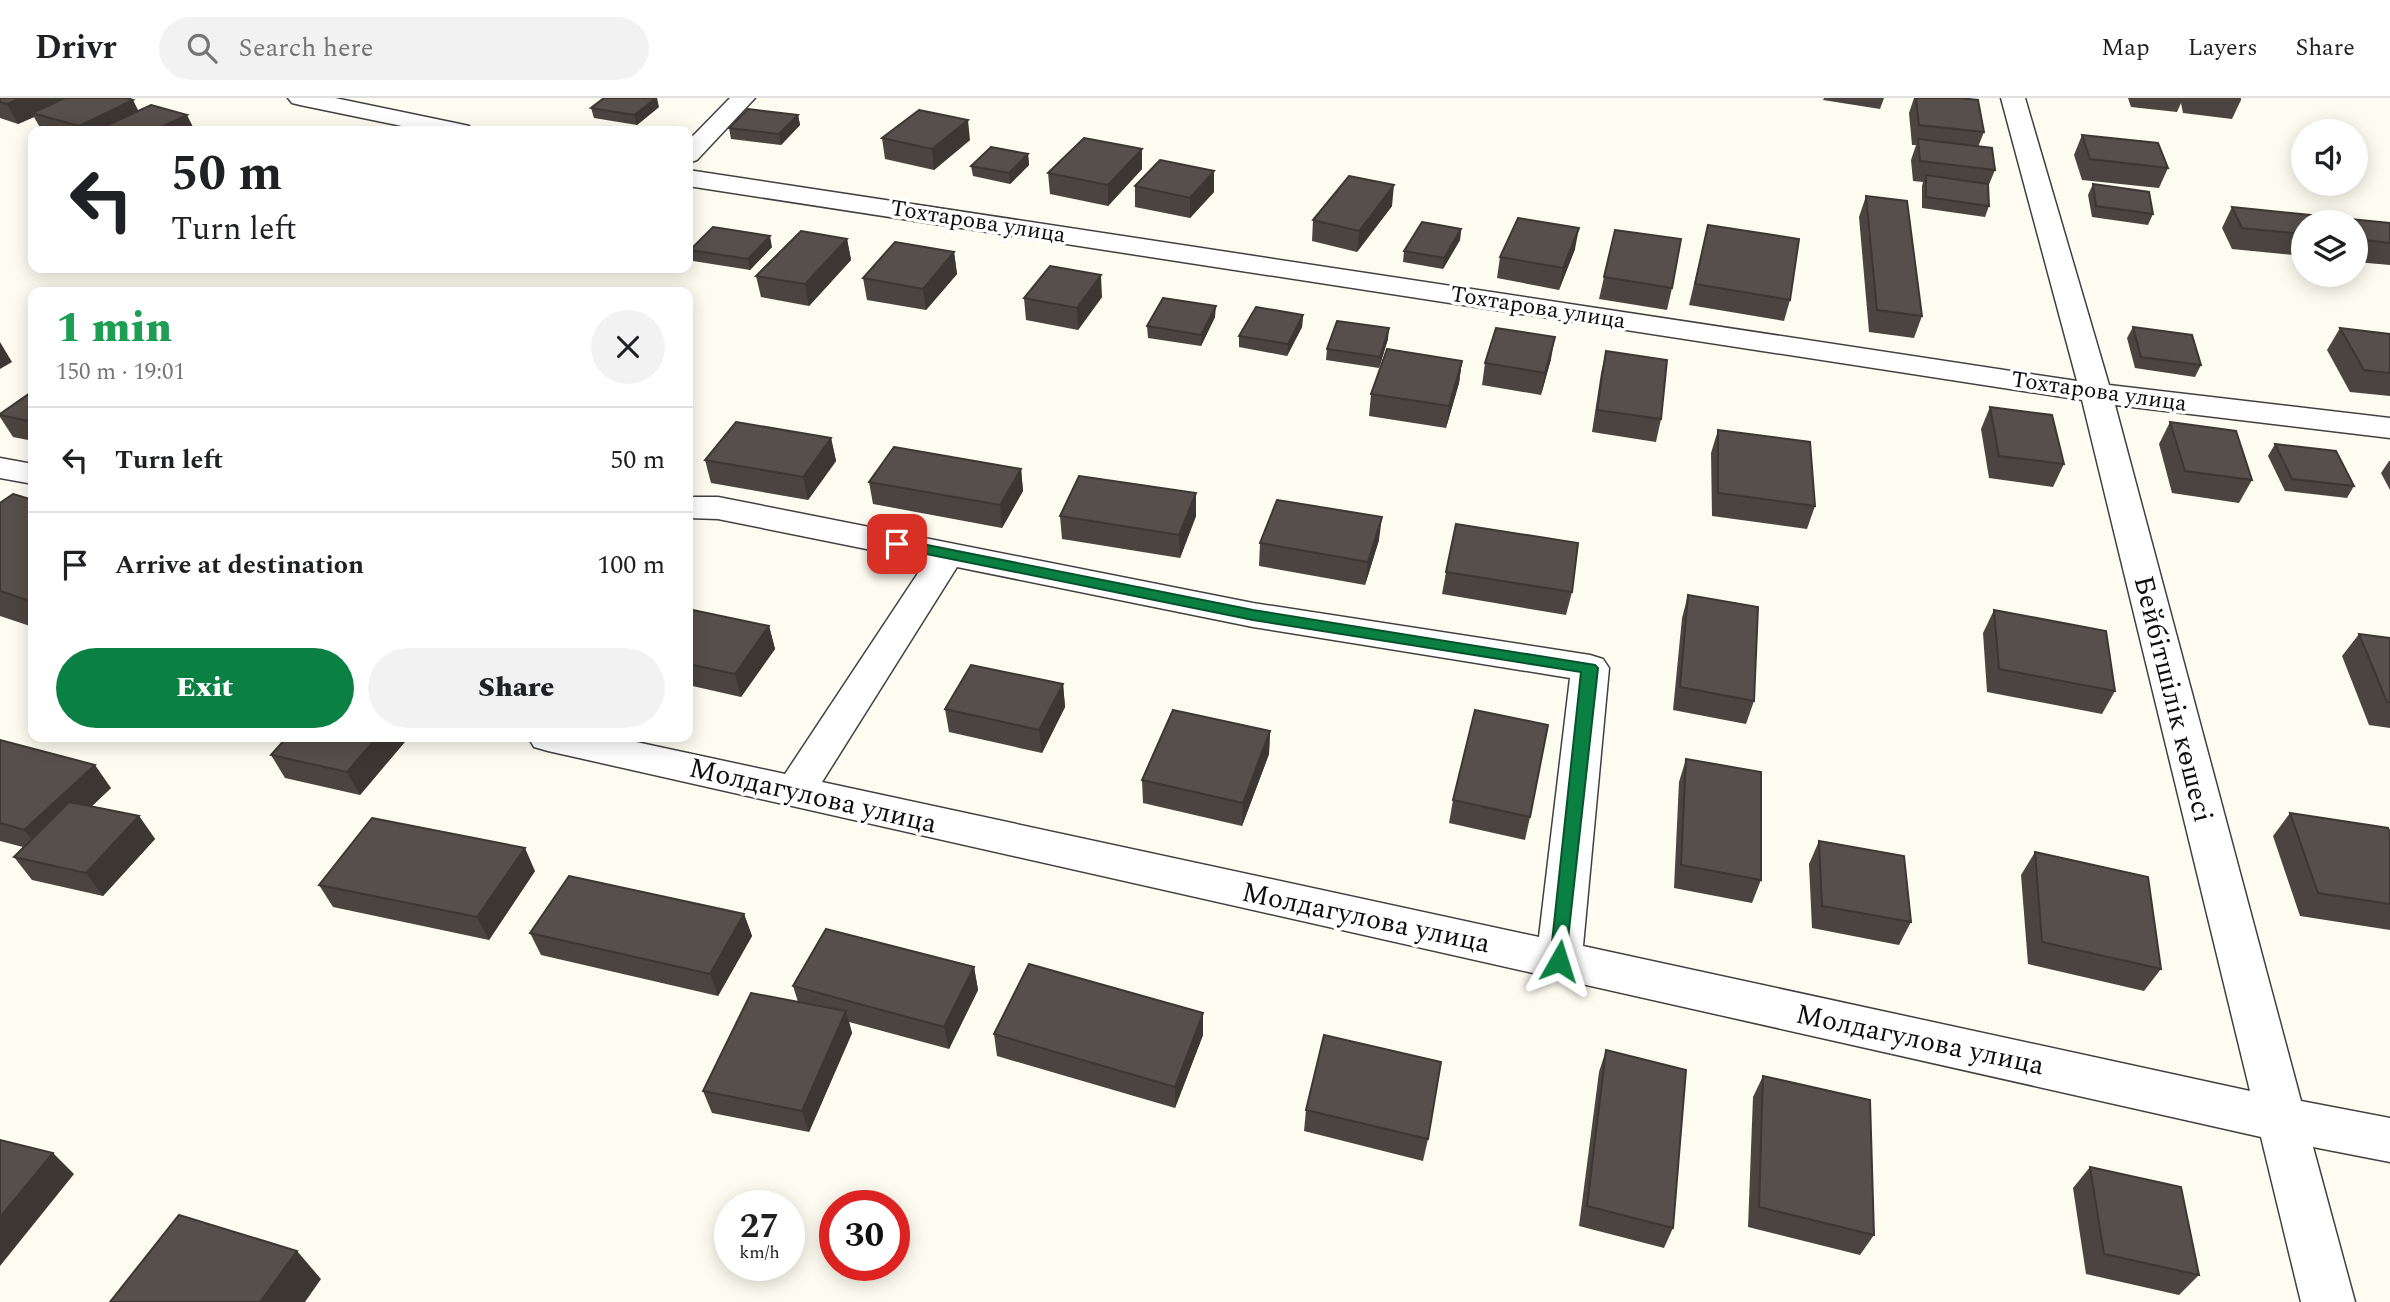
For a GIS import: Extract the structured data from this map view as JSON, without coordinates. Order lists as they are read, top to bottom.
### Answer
{
  "streets": {
    "street": ["Тохтарова улица", "Бейбітшілік көшесі", "Молдагулова улица"]
  },
  "crossings": [
    ["Тохтарова улица", "Бейбітшілік көшесі"],
    ["Бейбітшілік көшесі", "Молдагулова улица"]
  ],
  "page": {
    "header": "Drivr",
    "search": "Search here",
    "nav": ["Map", "Layers", "Share"],
    "turn": ["50 m", "Turn left"],
    "heading": ["1 min", "150 m · 19:01"],
    "list": [
      {
        "name": "Turn left",
        "value": "50 m"
      },
      {
        "name": "Arrive at destination",
        "value": "100 m"
      }
    ],
    "buttons": ["Exit", "Share"],
    "speed": "27 km/h",
    "limit": "30"
  }
}
